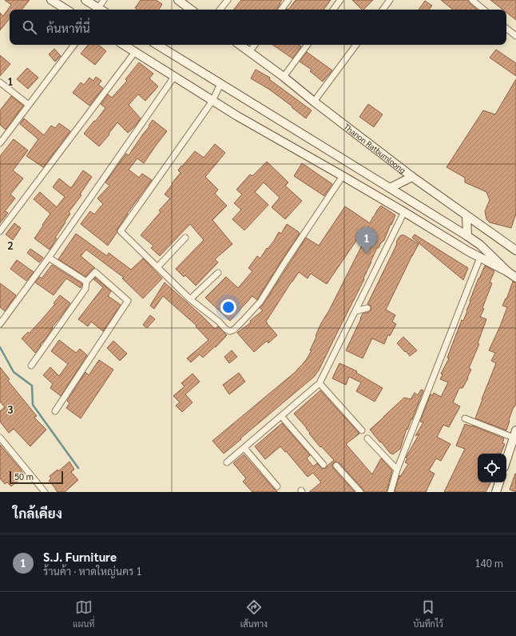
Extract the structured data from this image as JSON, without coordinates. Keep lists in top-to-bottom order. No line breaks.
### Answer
{"streets":{"main road":["Thanon Ratbumloong"]},"scale_bar":"50 m","page":{"search":"ค้นหาที่นี่","pins":"1","scale":"50 m","heading":"ใกล้เคียง","list":[{"mark":"1","name":"S.J. Furniture","note":"ร้านค้า · หาดใหญ่นคร 1","value":"140 m"}],"nav":["แผนที่","เส้นทาง","บันทึกไว้"]},"grid":{"rows":["1","2","3"]}}
